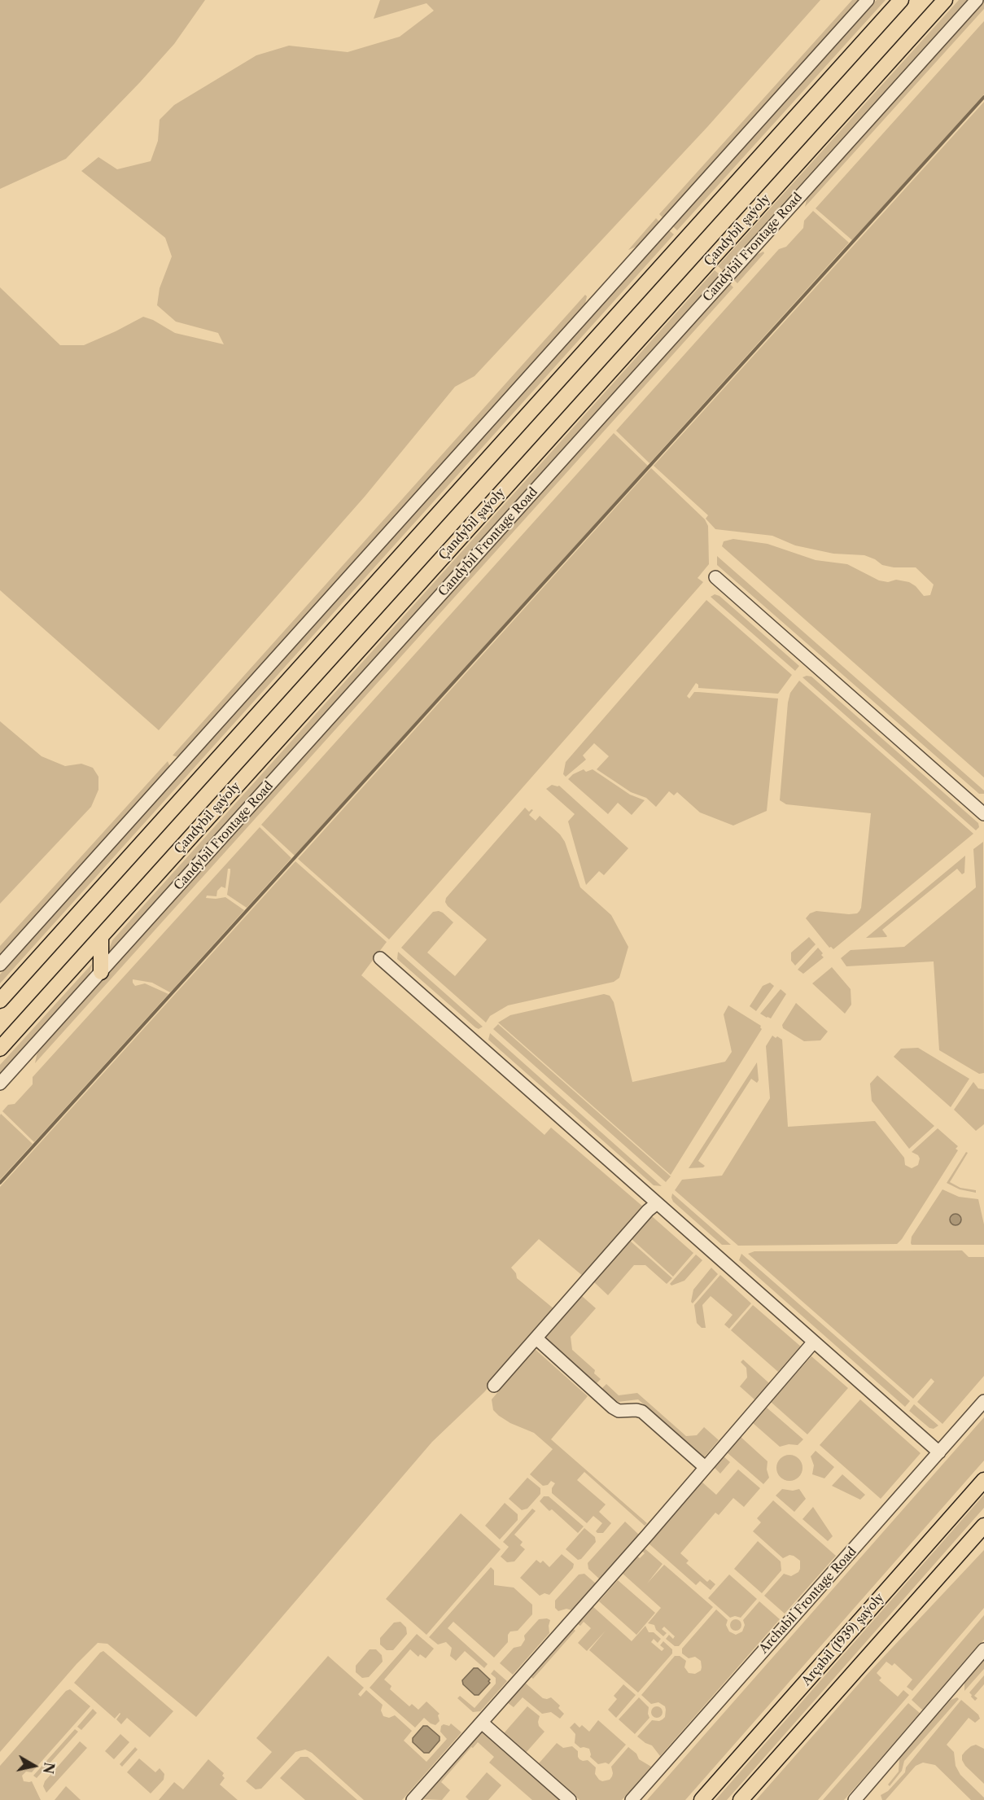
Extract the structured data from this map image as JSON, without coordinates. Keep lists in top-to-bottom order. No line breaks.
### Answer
{"streets":{"main road":["Çandybil şaýoly","Arçabil (1939) şaýoly"],"street":["Candybil Frontage Road","Archabil Frontage Road"]},"north":"right"}
